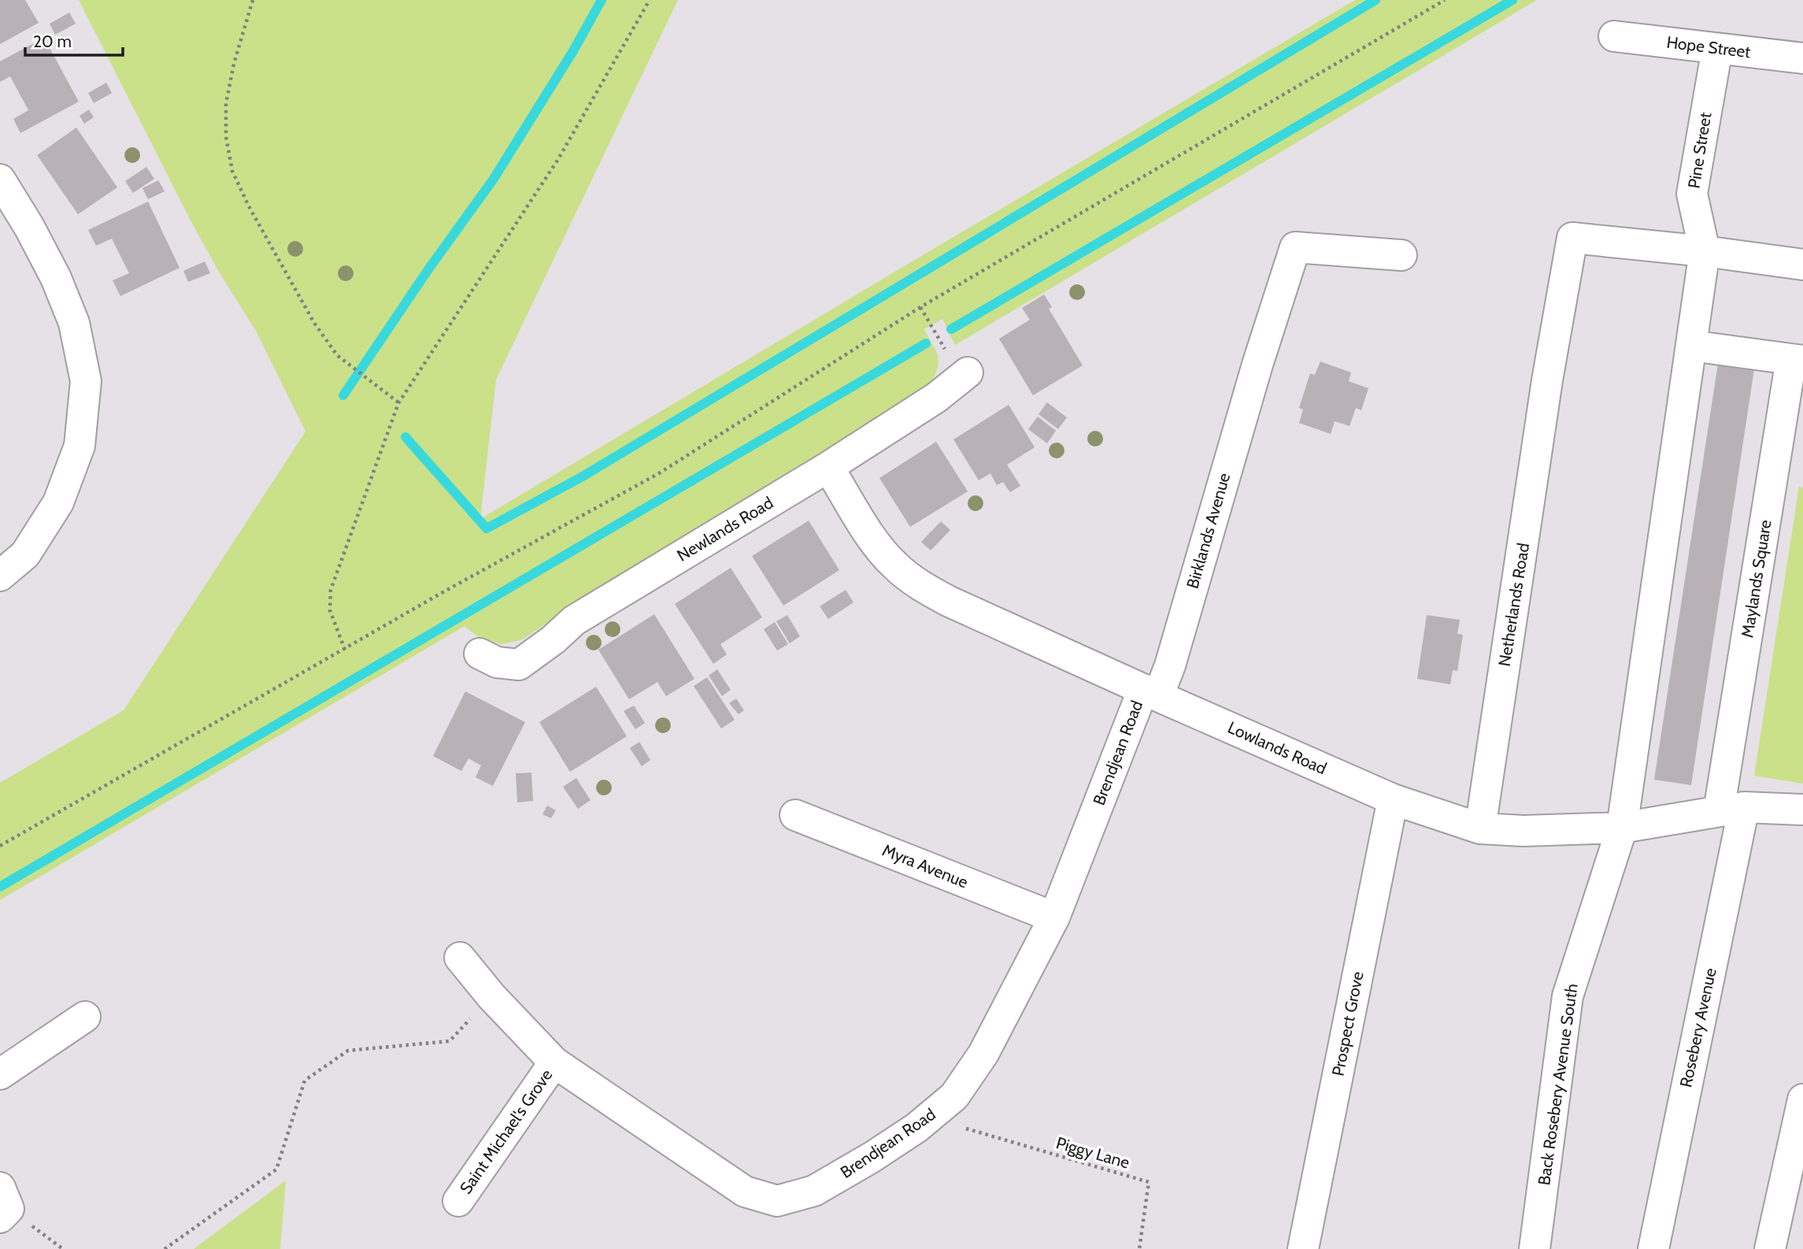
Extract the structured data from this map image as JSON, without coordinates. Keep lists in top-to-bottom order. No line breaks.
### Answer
{"streets":{"street":["Hope Street","Pine Street","Newlands Road","Birklands Avenue","Maylands Square","Netherlands Road","Lowlands Road","Brendjean Road","Myra Avenue","Prospect Grove","Rosebery Avenue","Back Rosebery Avenue South","Saint Michael's Grove"],"path":["Piggy Lane"]},"crossings":[["Hope Street","Pine Street"],["Pine Street","Netherlands Road"],["Pine Street","Back Rosebery Avenue South"],["Newlands Road","Lowlands Road"],["Birklands Avenue","Lowlands Road"],["Birklands Avenue","Brendjean Road"],["Maylands Square","Lowlands Road"],["Maylands Square","Rosebery Avenue"],["Netherlands Road","Lowlands Road"],["Netherlands Road","Back Rosebery Avenue South"],["Lowlands Road","Brendjean Road"],["Lowlands Road","Prospect Grove"],["Lowlands Road","Rosebery Avenue"],["Lowlands Road","Back Rosebery Avenue South"],["Brendjean Road","Myra Avenue"],["Brendjean Road","Saint Michael's Grove"]],"scale_bar":"20 m"}
